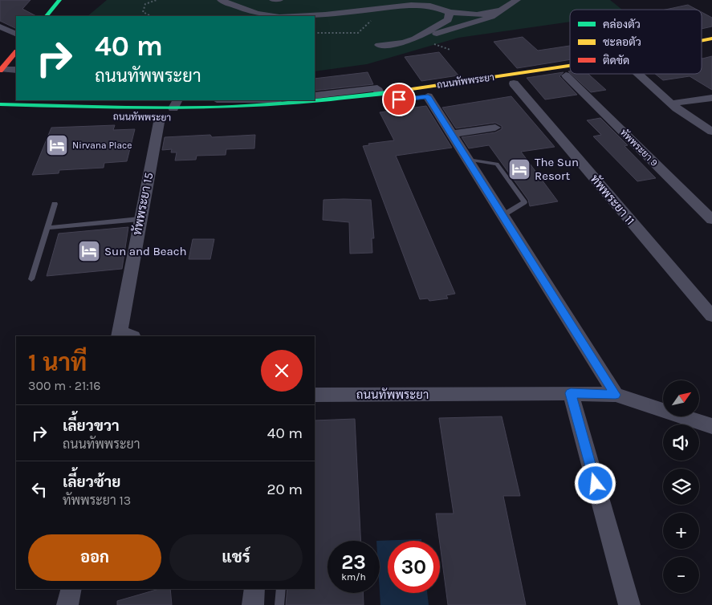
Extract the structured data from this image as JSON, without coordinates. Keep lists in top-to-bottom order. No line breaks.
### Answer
{"streets":{"main road":["ถนนทัพพระยา"],"street":["ทัพพระยา 9","ทัพพระยา 11","ทัพพระยา 15"]},"crossings":[["ถนนทัพพระยา","ทัพพระยา 9"],["ถนนทัพพระยา","ทัพพระยา 11"],["ถนนทัพพระยา","ทัพพระยา 15"]],"places":{"hotel":["Nirvana Place","The Sun Resort","Sun and Beach"]},"legend":["คล่องตัว","ชะลอตัว","ติดขัด"],"north":"top right","page":{"turn":["40 m","ถนนทัพพระยา"],"heading":["1 นาที","300 m · 21:16"],"map_buttons":["+","−"],"list":[{"name":"เลี้ยวขวา","note":"ถนนทัพพระยา","value":"40 m"},{"name":"เลี้ยวซ้าย","note":"ทัพพระยา 13","value":"20 m"}],"buttons":["ออก","แชร์"],"speed":"23 km/h","limit":"30"}}
